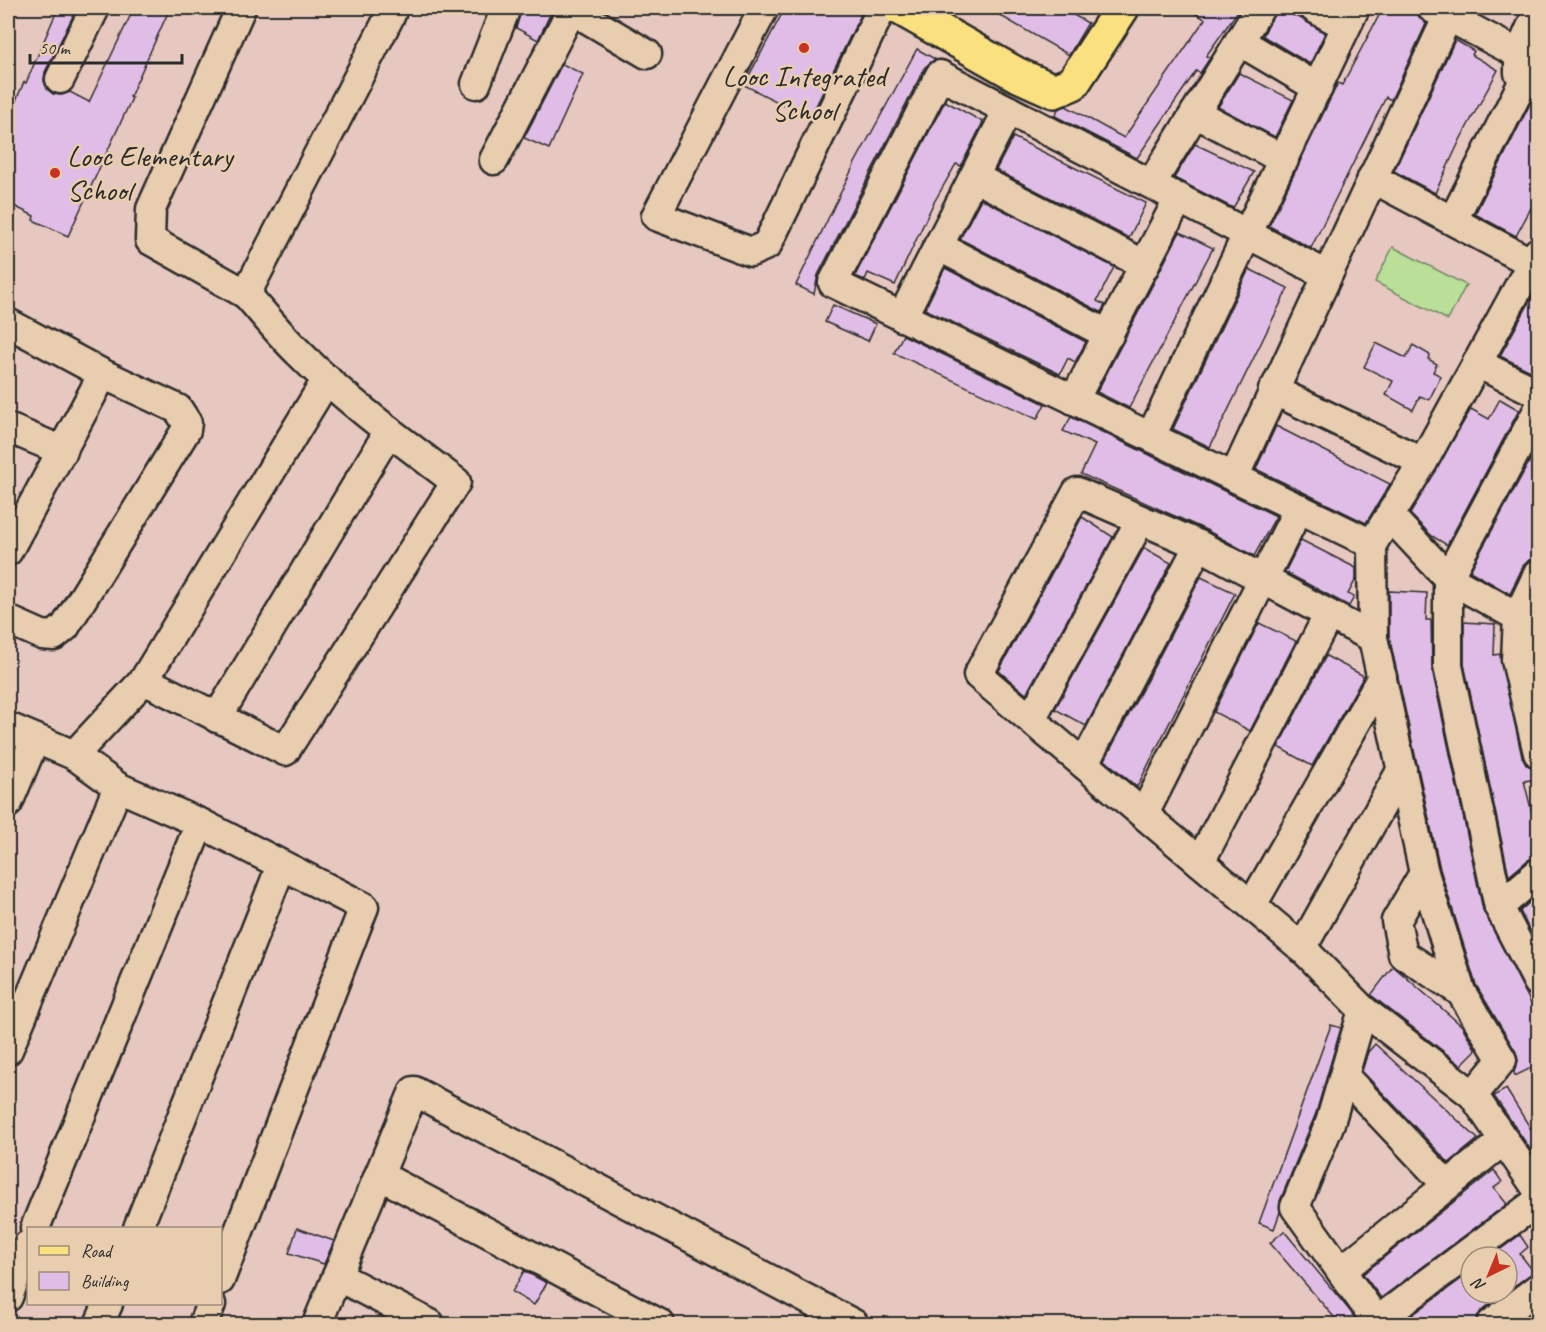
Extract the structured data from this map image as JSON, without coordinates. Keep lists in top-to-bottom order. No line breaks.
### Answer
{"places":["Looc Integrated School","Looc Elementary School"],"legend":["Road","Building"],"scale_bar":"50 m","north":"bottom left"}
